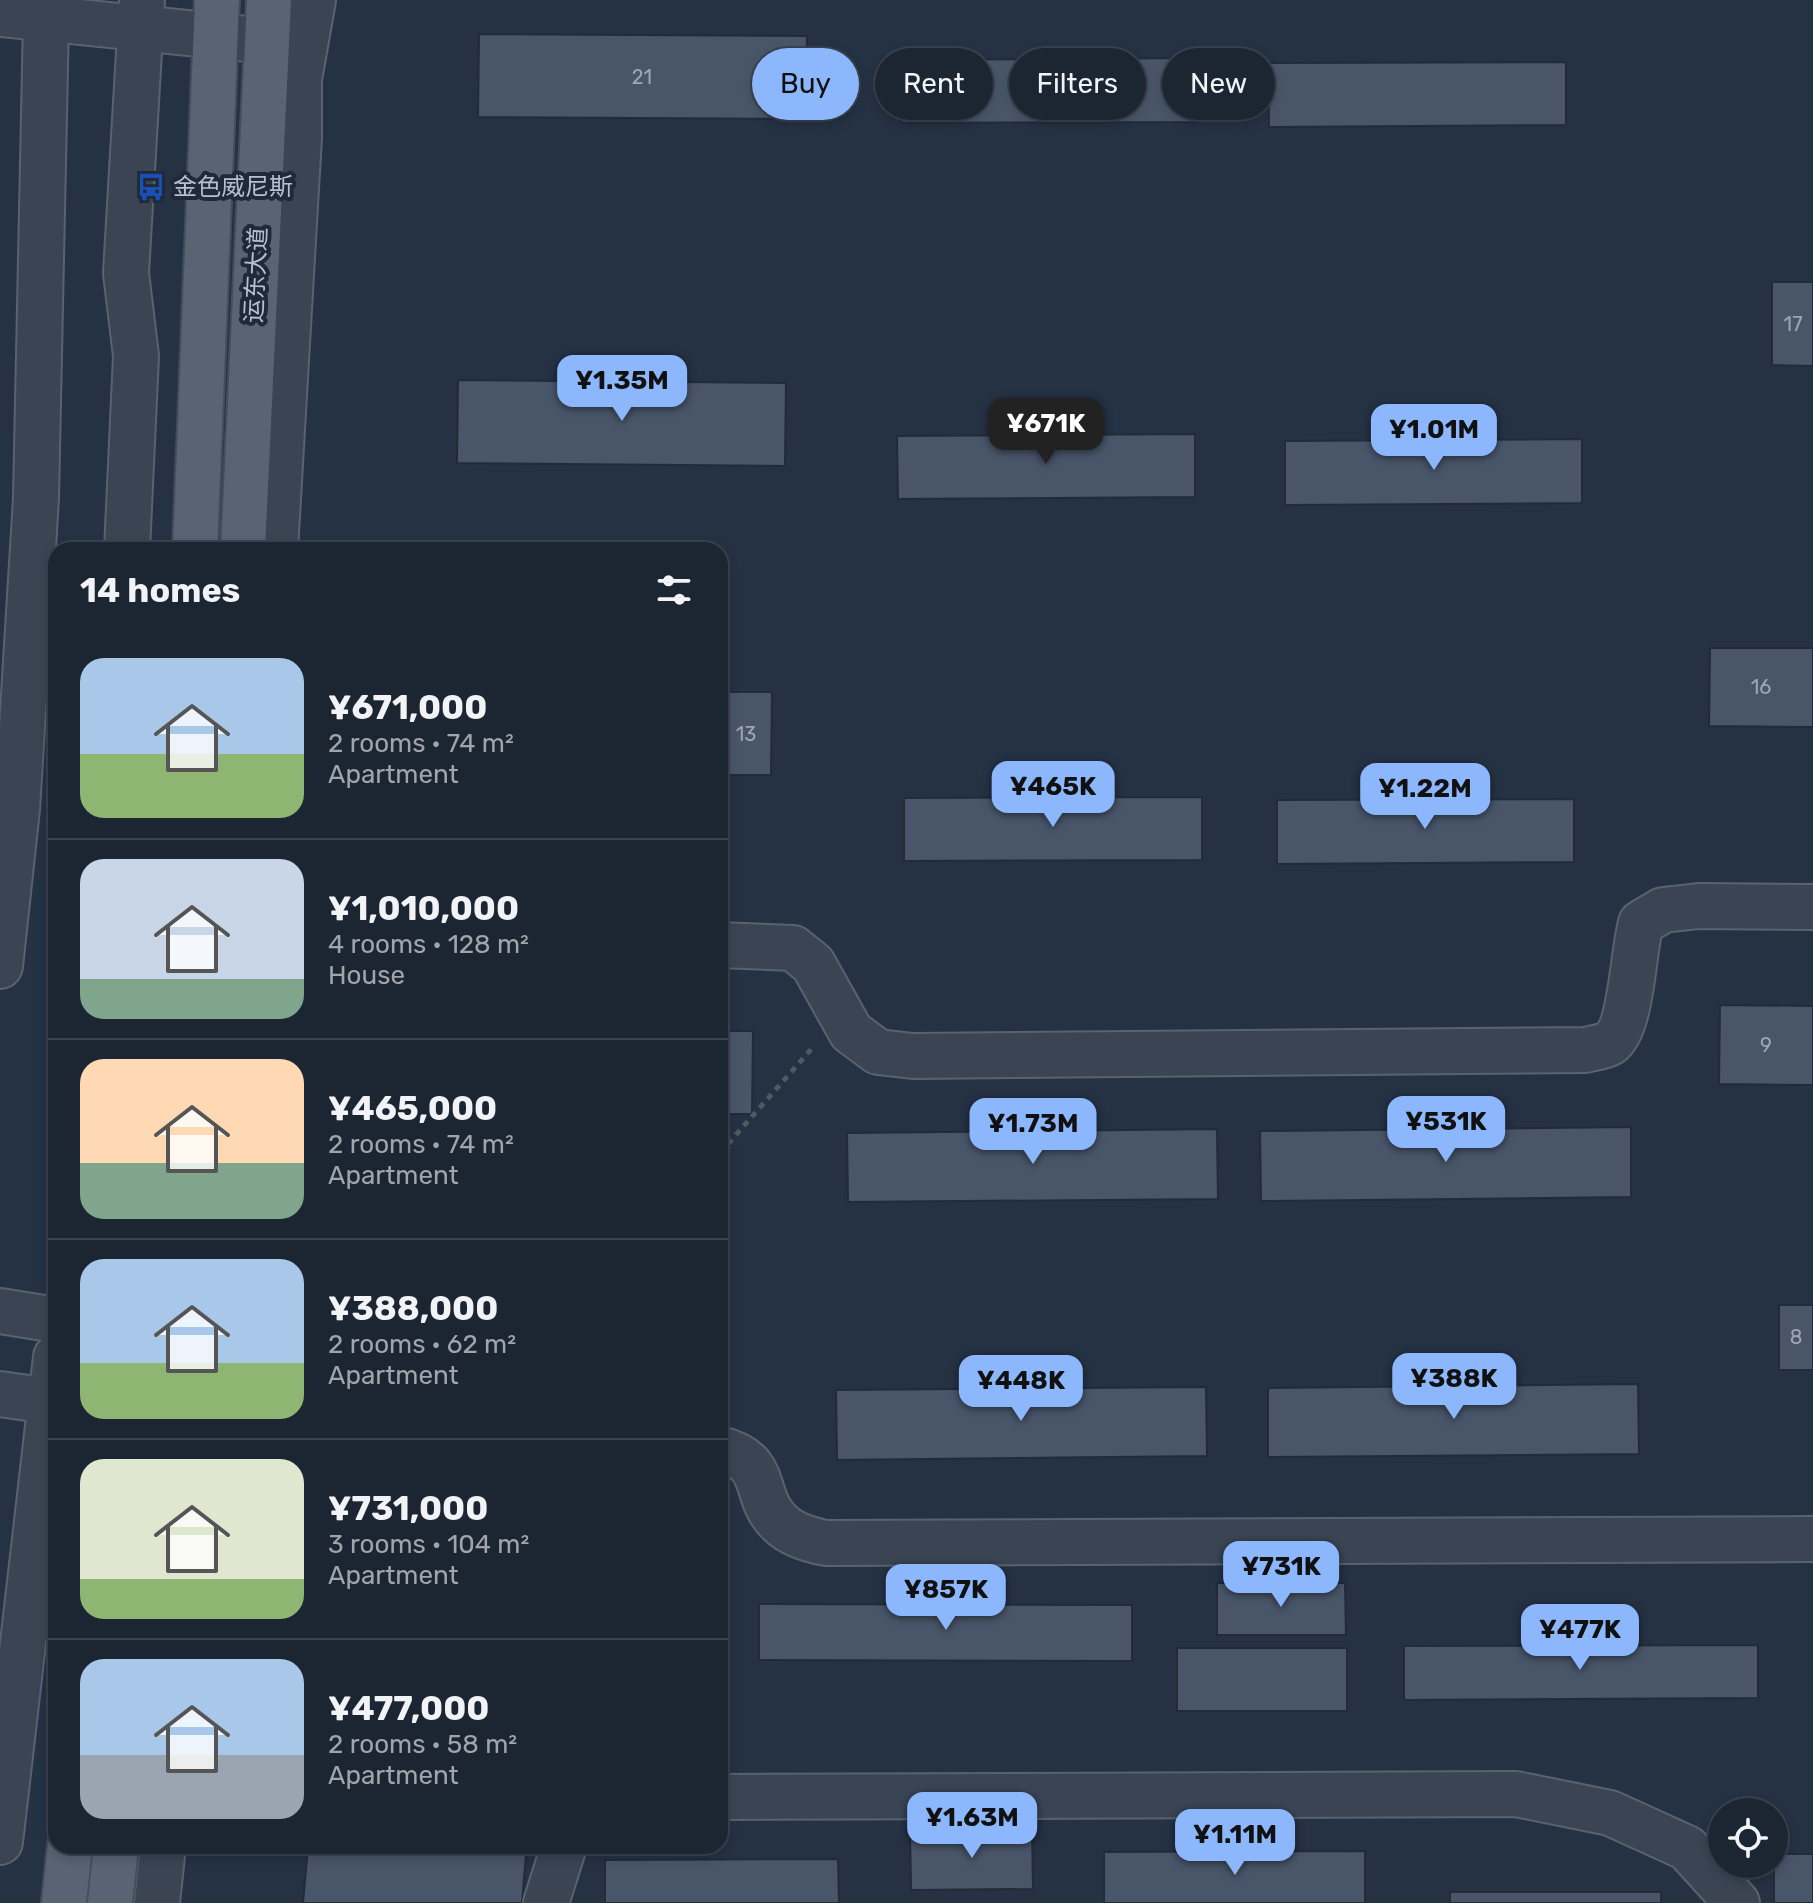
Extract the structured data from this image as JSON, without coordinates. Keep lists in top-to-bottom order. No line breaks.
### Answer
{"streets":{"main road":["运东大道"]},"places":{"bus stop":["金色威尼斯"]},"house_numbers":["21","17","16","13","9","8"],"page":{"chip":["Buy","Rent","Filters","New"],"price":["¥1.35M","¥671K","¥1.01M","¥465K","¥1.22M","¥531K","¥1.73M","¥388K","¥448K","¥731K","¥857K","¥477K","¥1.63M","¥1.11M"],"heading":"14 homes","list":[{"name":"¥671,000","note":"2 rooms · 74 m² · Apartment"},{"name":"¥1,010,000","note":"4 rooms · 128 m² · House"},{"name":"¥465,000","note":"2 rooms · 74 m² · Apartment"},{"name":"¥388,000","note":"2 rooms · 62 m² · Apartment"},{"name":"¥731,000","note":"3 rooms · 104 m² · Apartment"},{"name":"¥477,000","note":"2 rooms · 58 m² · Apartment"}]}}
